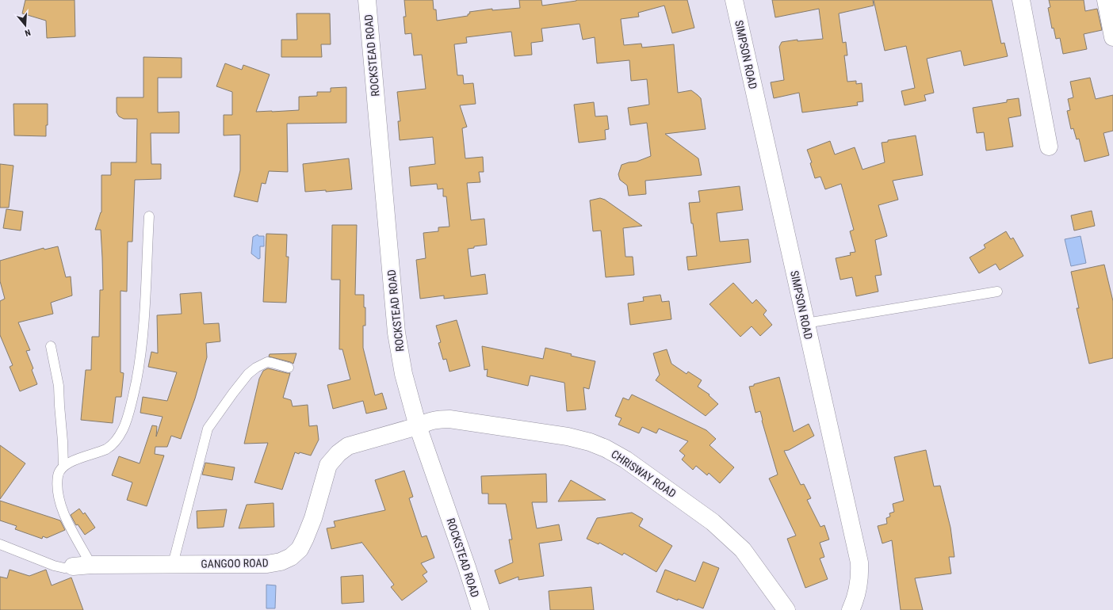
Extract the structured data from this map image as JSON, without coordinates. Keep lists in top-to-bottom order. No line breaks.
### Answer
{"streets":{"street":["SIMPSON ROAD","ROCKSTEAD ROAD","CHRISWAY ROAD","GANGOO ROAD"]},"crossings":[["ROCKSTEAD ROAD","CHRISWAY ROAD"],["ROCKSTEAD ROAD","GANGOO ROAD"],["CHRISWAY ROAD","GANGOO ROAD"]],"north":"bottom"}
